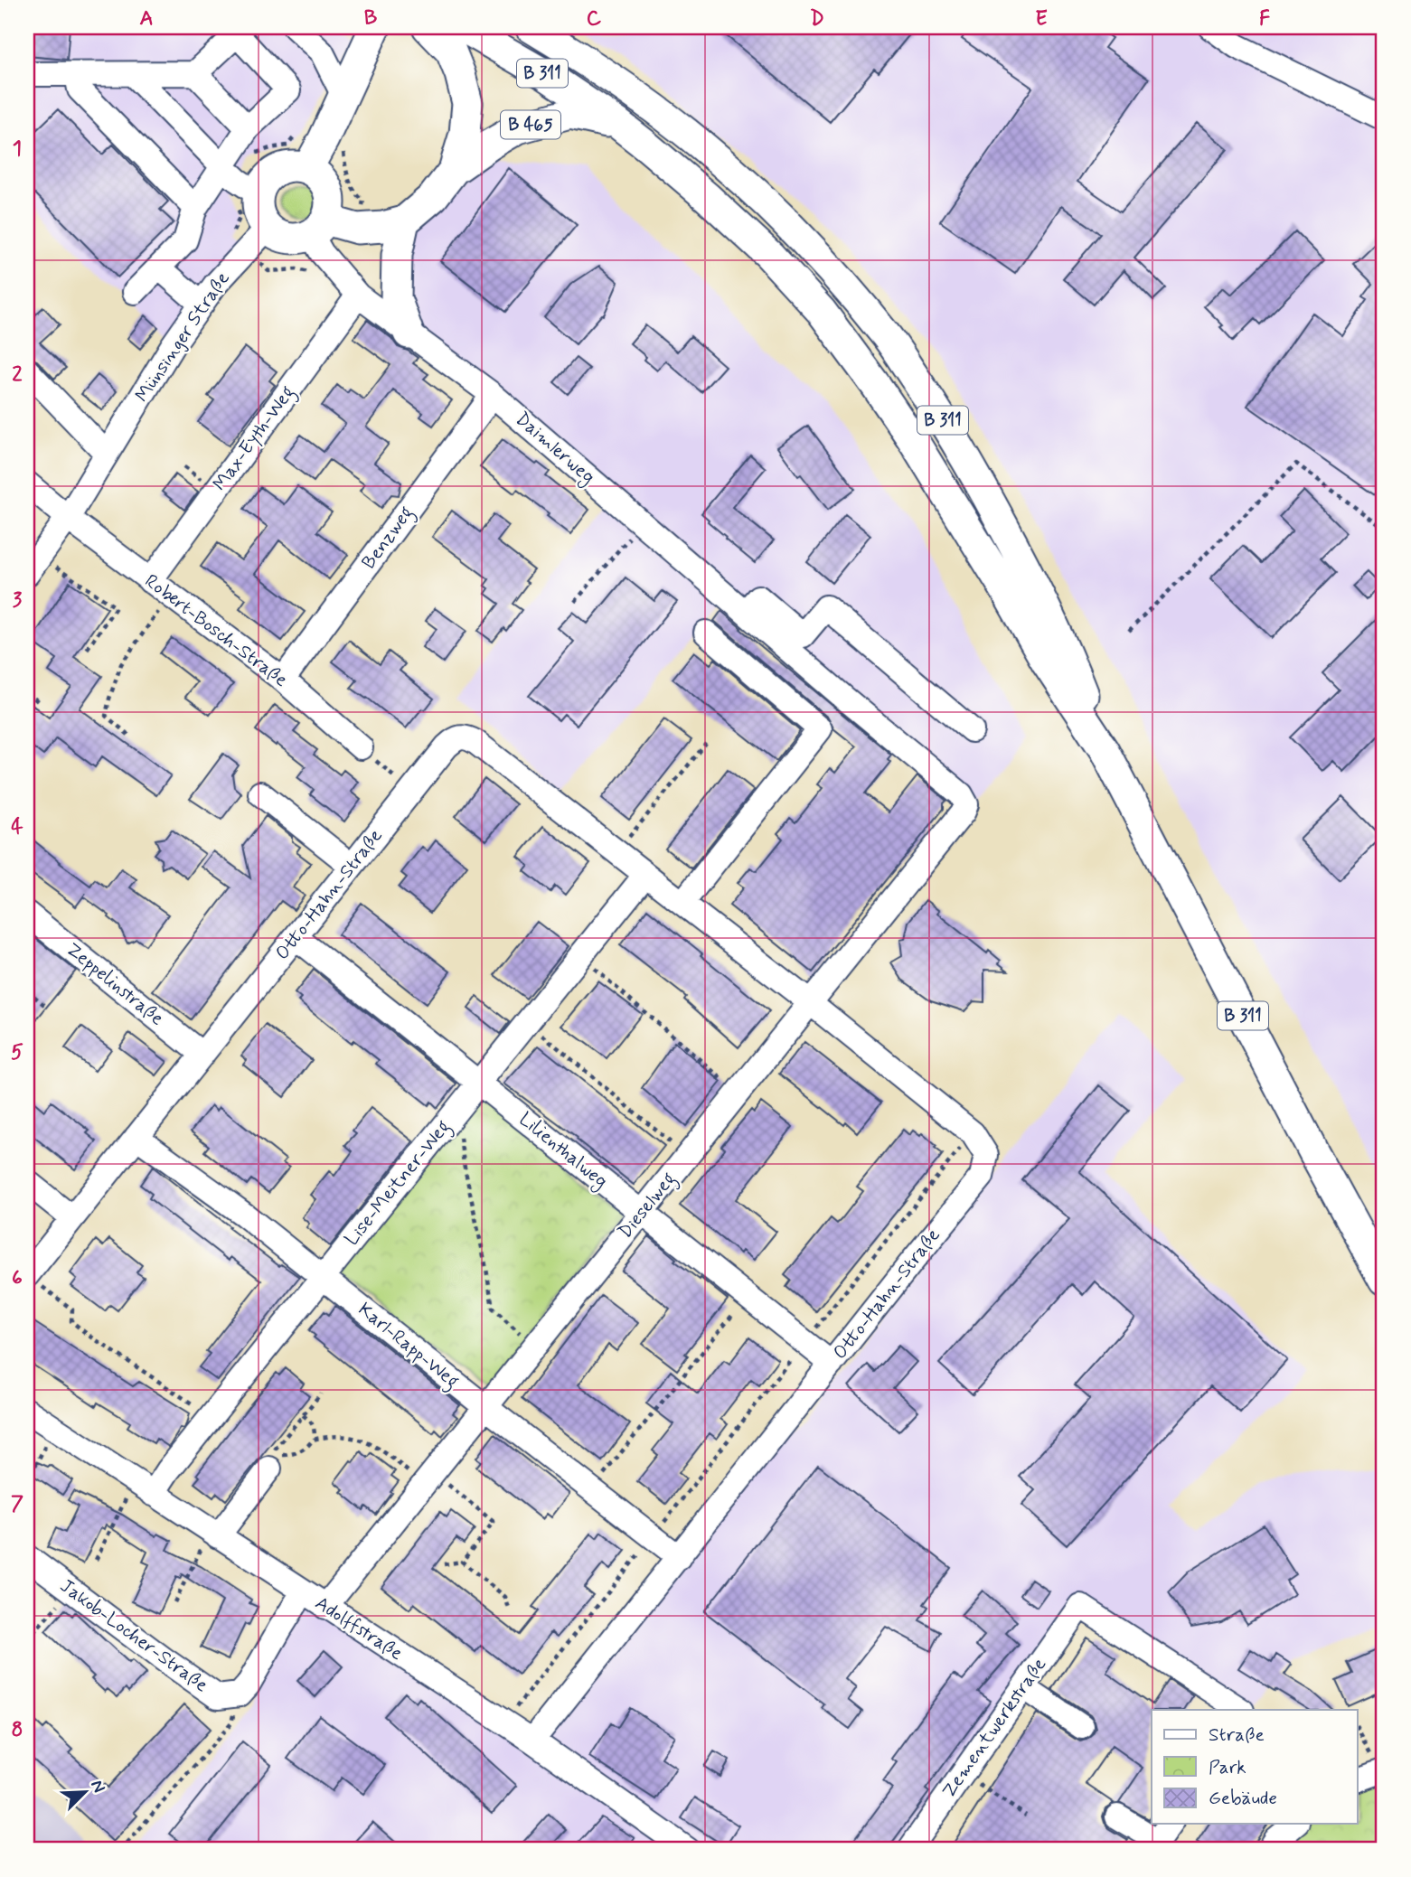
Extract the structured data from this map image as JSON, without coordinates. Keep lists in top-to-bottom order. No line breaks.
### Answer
{"streets":{"main road":["B 311","B 465"],"street":["Münsinger Straße","Max-Eyth-Weg","Daimlerweg","Benzweg","Robert-Bosch-Straße","Otto-Hahn-Straße","Zeppelinstraße","Lilienthalweg","Lise-Meitner-Weg","Dieselweg","Karl-Rapp-Weg","Adolffstraße","Jakob-Locher-Straße","Zementwerkstraße"]},"crossings":[["B 311","B 465"],["B 465","Münsinger Straße"],["B 465","Daimlerweg"],["Münsinger Straße","Robert-Bosch-Straße"],["Max-Eyth-Weg","Daimlerweg"],["Max-Eyth-Weg","Robert-Bosch-Straße"],["Daimlerweg","Benzweg"],["Daimlerweg","Dieselweg"],["Benzweg","Robert-Bosch-Straße"],["Otto-Hahn-Straße","Zeppelinstraße"],["Otto-Hahn-Straße","Lilienthalweg"],["Otto-Hahn-Straße","Lise-Meitner-Weg"],["Otto-Hahn-Straße","Dieselweg"],["Otto-Hahn-Straße","Karl-Rapp-Weg"],["Otto-Hahn-Straße","Adolffstraße"],["Lilienthalweg","Lise-Meitner-Weg"],["Lilienthalweg","Dieselweg"],["Lise-Meitner-Weg","Karl-Rapp-Weg"],["Lise-Meitner-Weg","Adolffstraße"],["Dieselweg","Karl-Rapp-Weg"],["Dieselweg","Adolffstraße"]],"legend":["Straße","Park","Gebäude"],"north":"top right","grid":{"columns":["A","B","C","D","E","F"],"rows":["1","2","3","4","5","6","7","8"]}}
